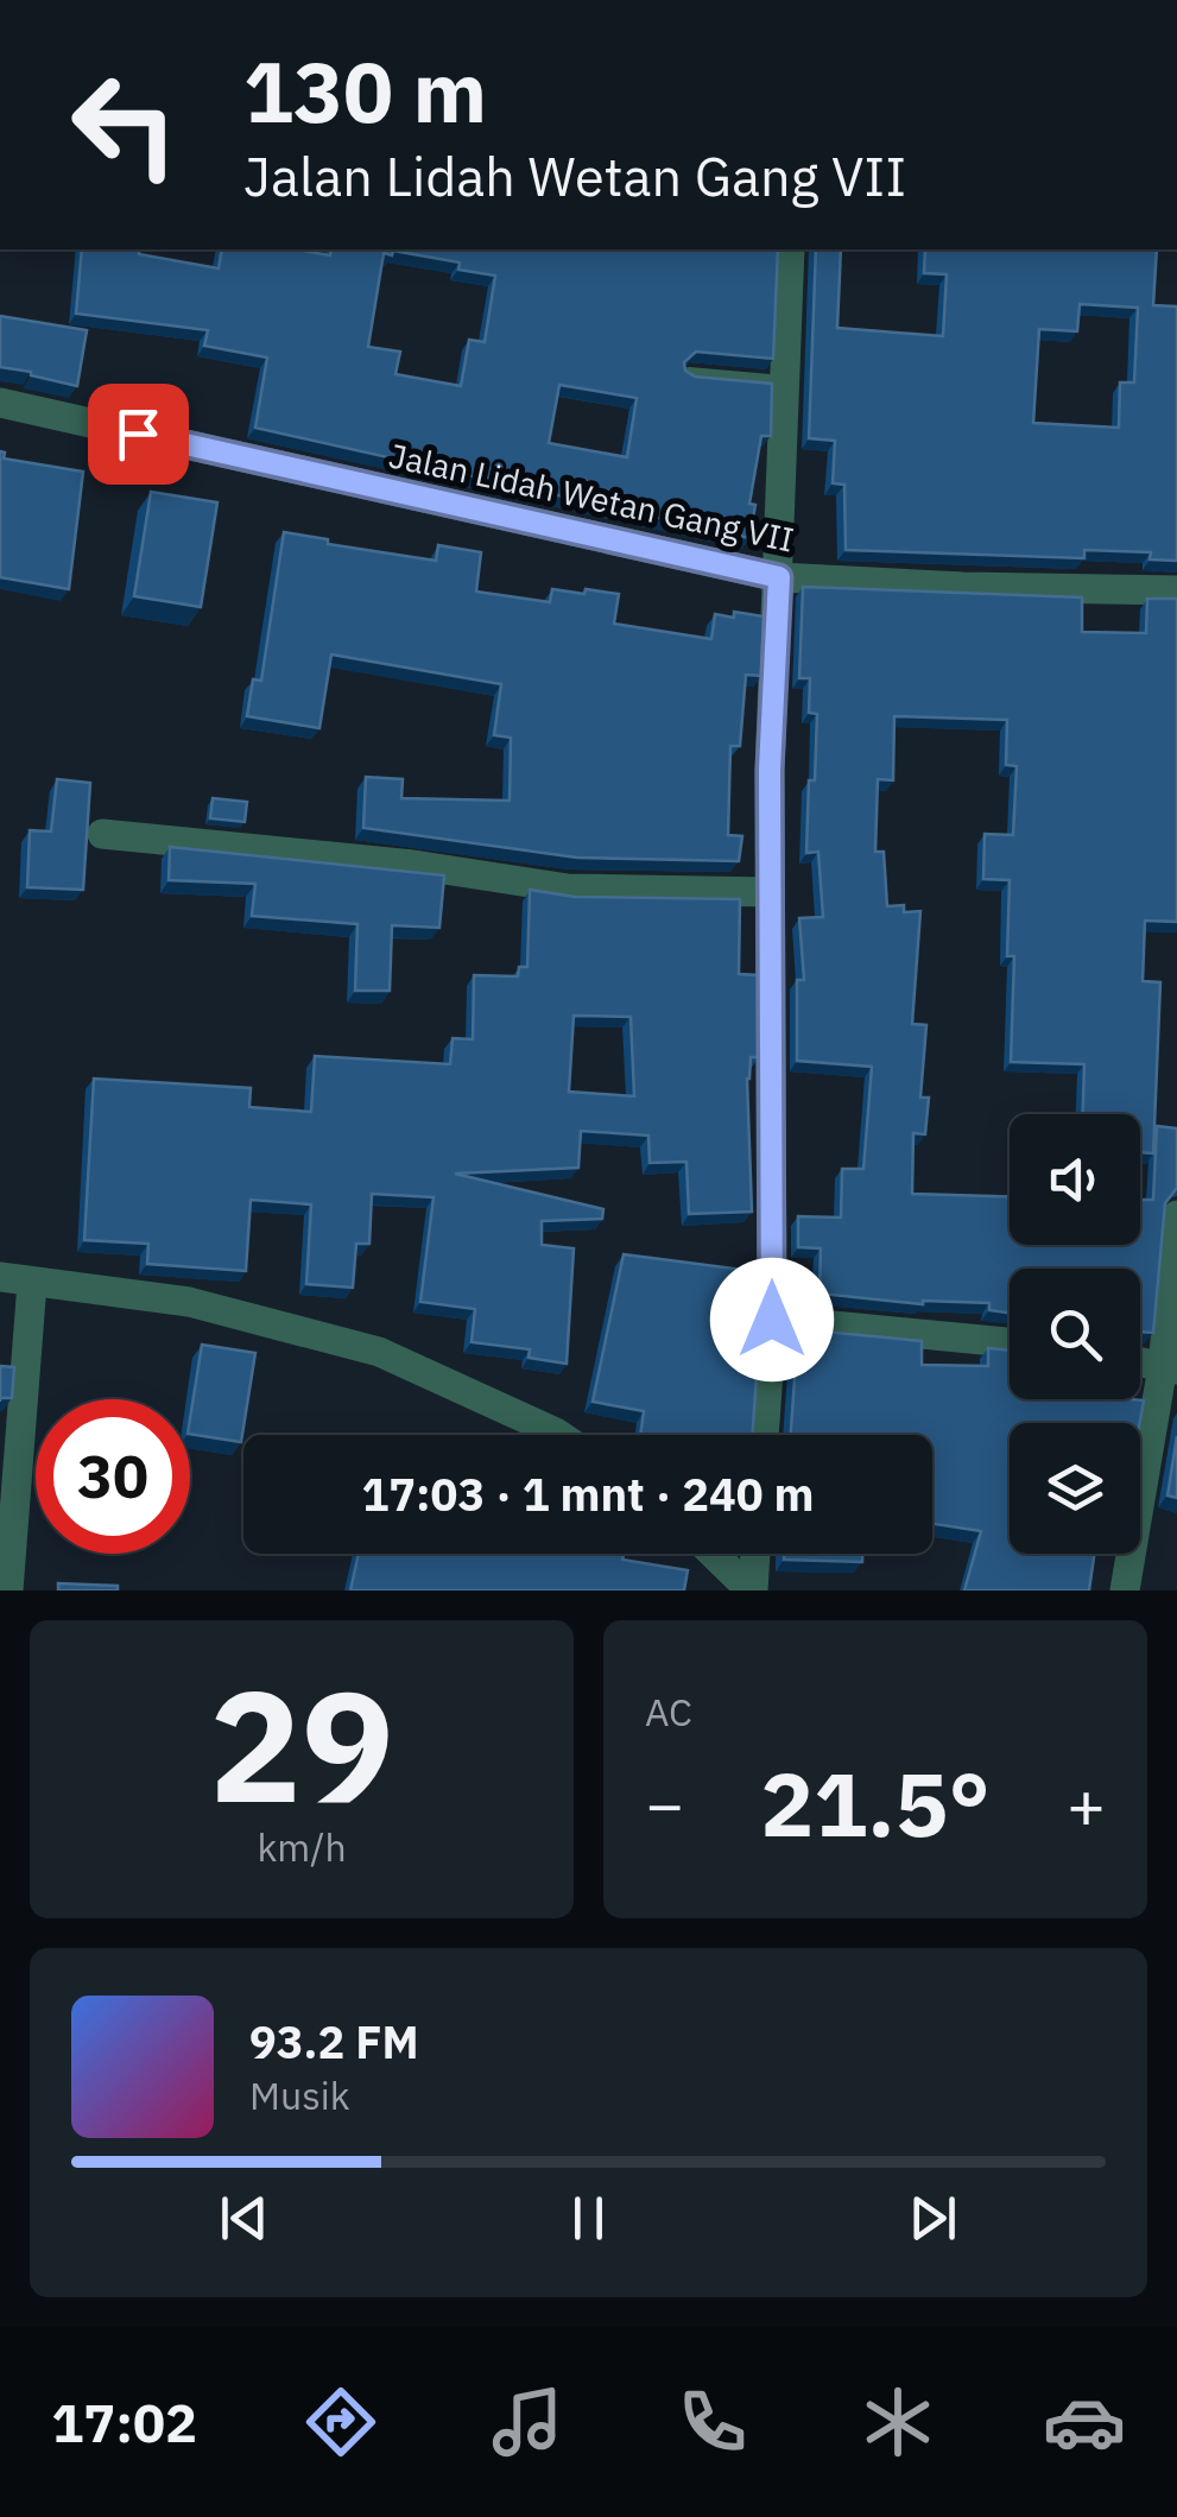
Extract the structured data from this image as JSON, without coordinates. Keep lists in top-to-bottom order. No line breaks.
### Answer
{"streets":{"street":["Jalan Lidah Wetan Gang VII"]},"page":{"turn":["130 m","Jalan Lidah Wetan Gang VII"],"limit":"30","trip":"17:03 · 1 mnt · 240 m","tile":[["29","km/h"],"AC"],"heat":["−","21.5°","+"],"song":["93.2 FM","Musik"],"tabs":"17:02"}}
